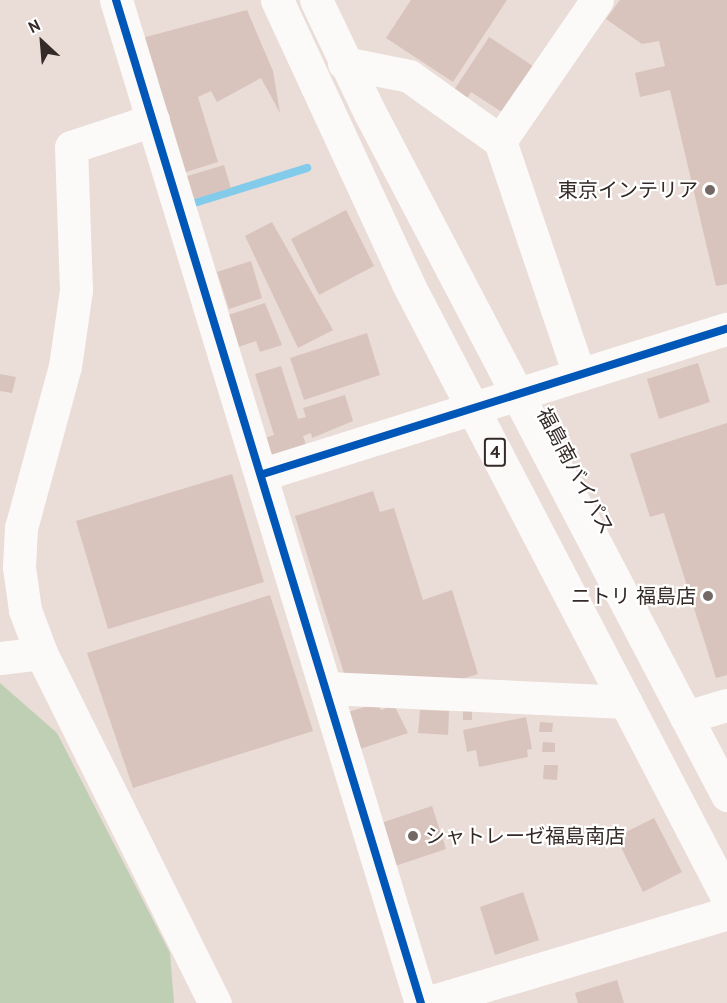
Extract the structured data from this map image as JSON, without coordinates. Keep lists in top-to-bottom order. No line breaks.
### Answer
{"streets":{"main road":["4","福島南バイパス"]},"places":["東京インテリア","ニトリ 福島店","シャトレーゼ福島南店"],"north":"top left"}
